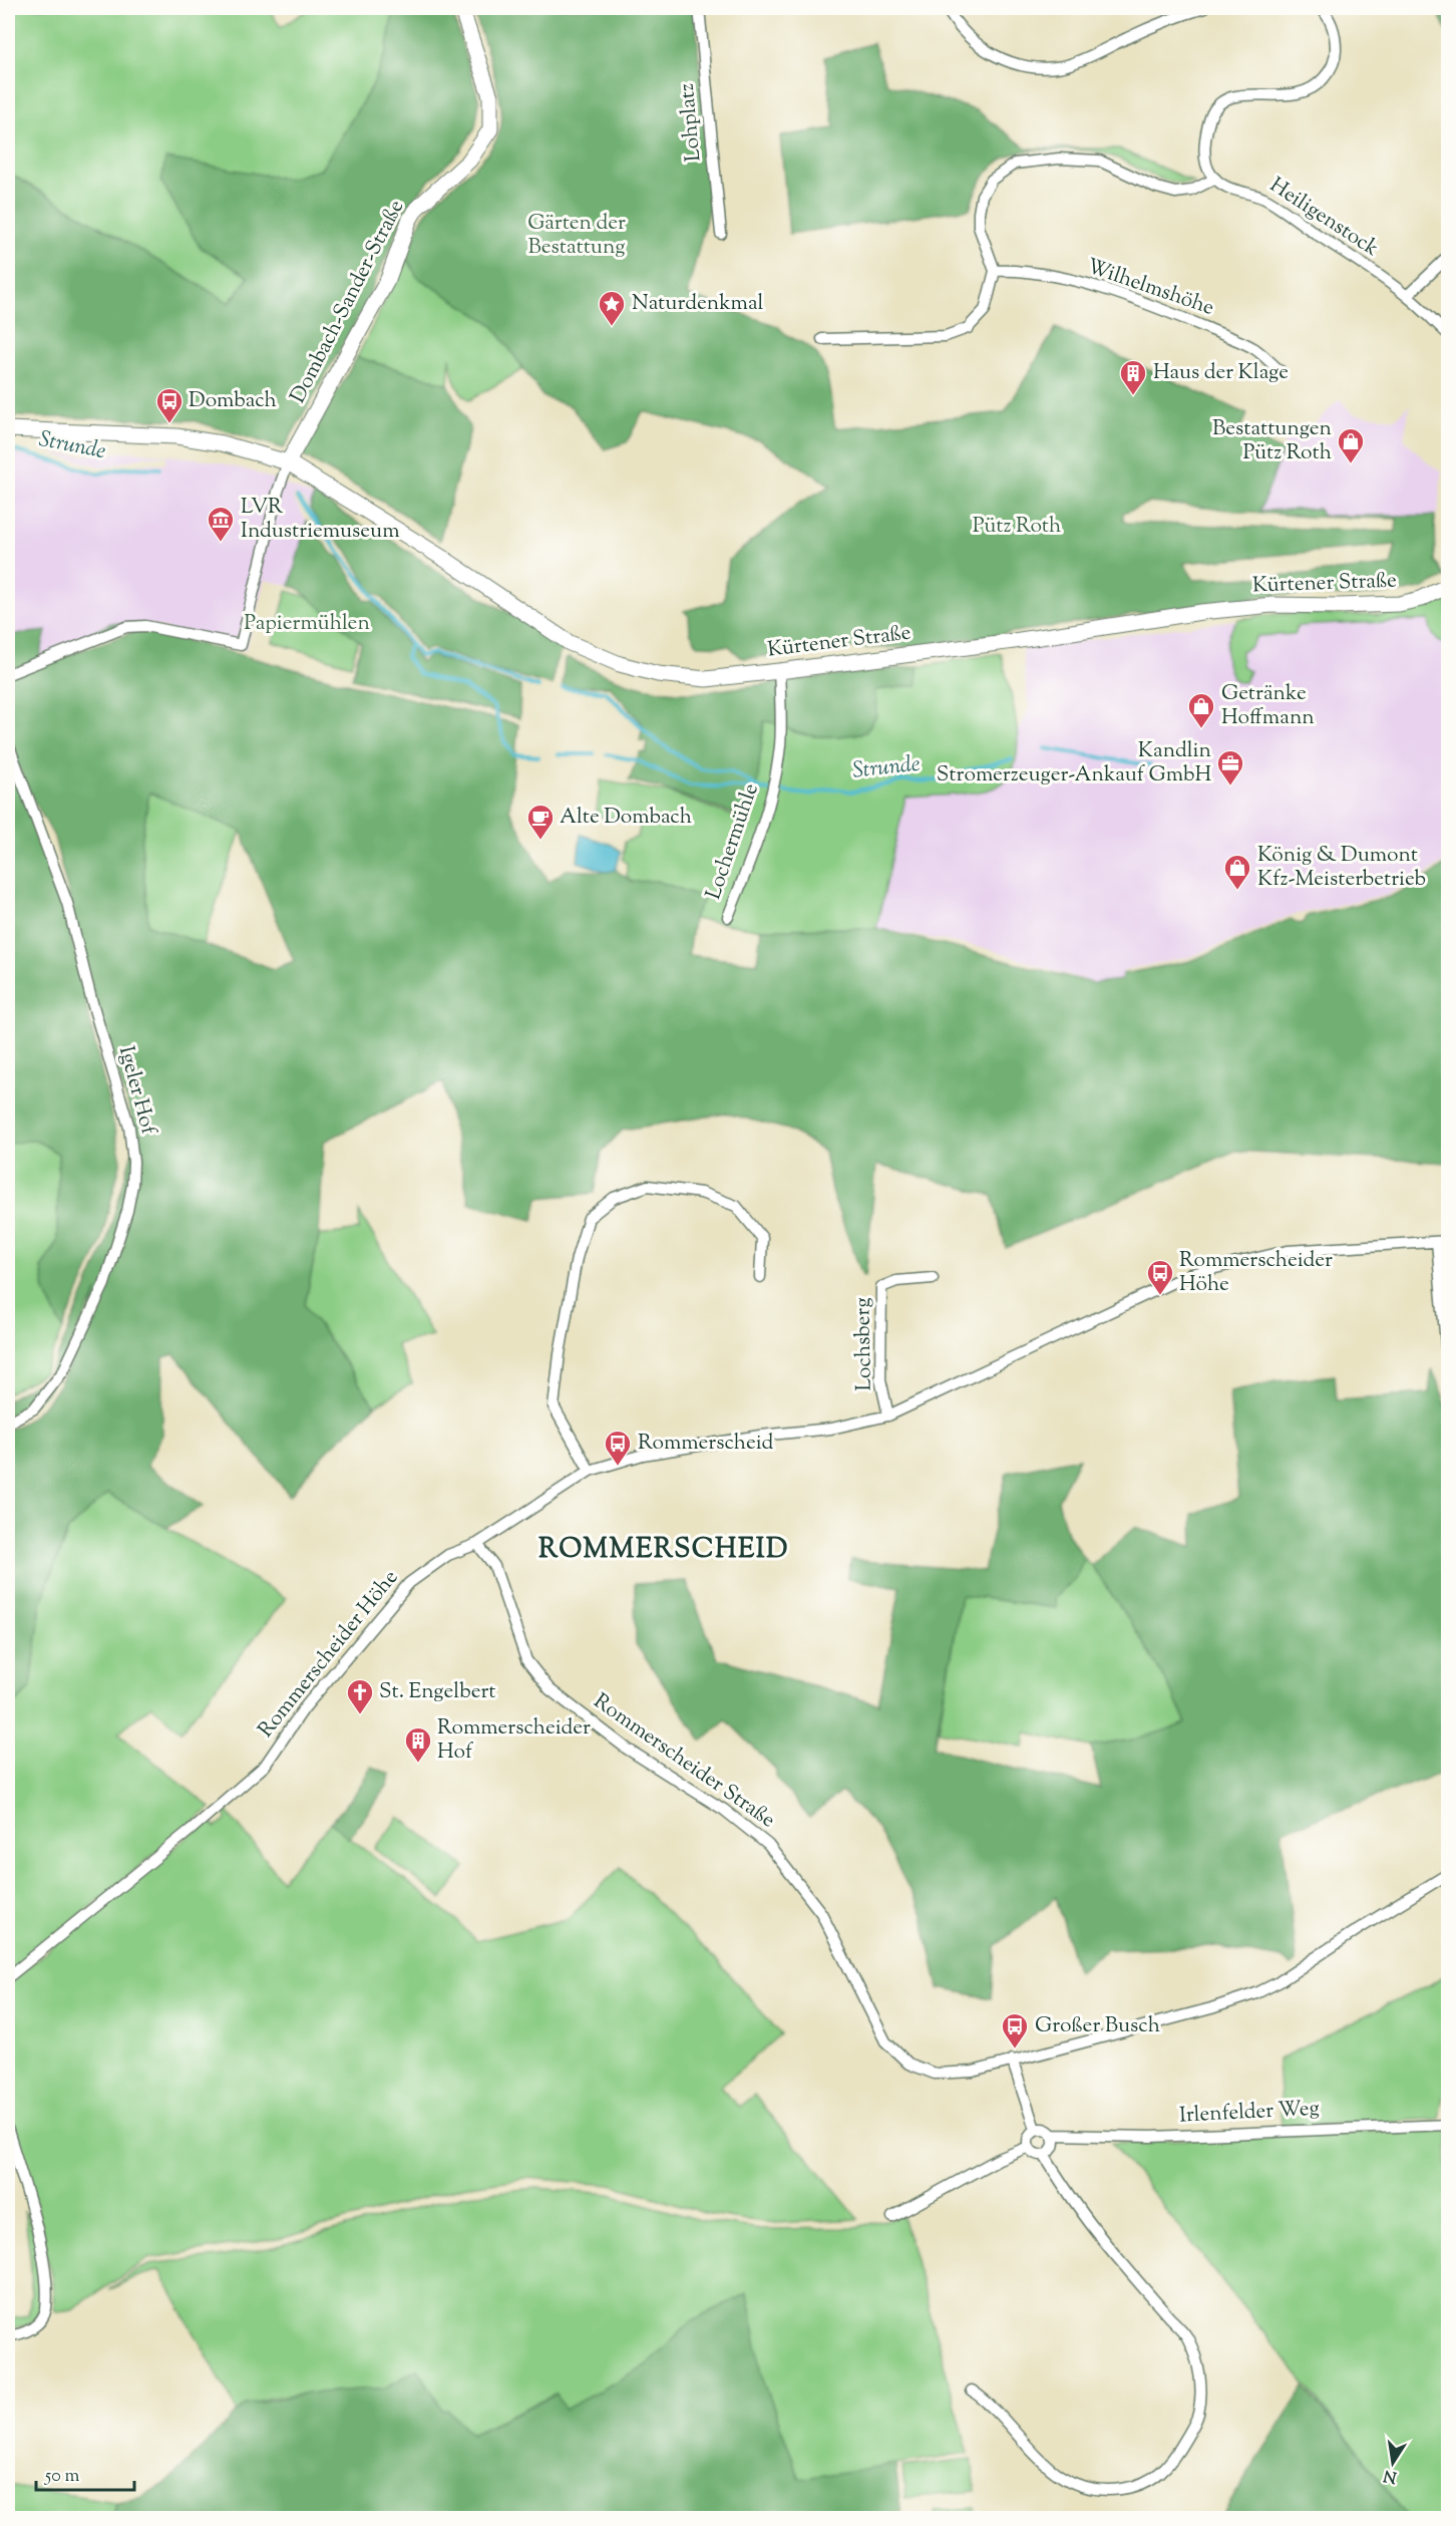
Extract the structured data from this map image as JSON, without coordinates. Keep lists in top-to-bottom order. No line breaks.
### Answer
{"streets":{"main road":["Dombach-Sander-Straße","Kürtener Straße"],"street":["Lohplatz","Heiligenstock","Wilhelmshöhe","Lochermühle","Igeler Hof","Lochsberg","Rommerscheider Höhe","Rommerscheider Straße","Irlenfelder Weg"]},"crossings":[["Dombach-Sander-Straße","Kürtener Straße"],["Kürtener Straße","Lochermühle"],["Lochsberg","Rommerscheider Höhe"],["Rommerscheider Höhe","Rommerscheider Straße"]],"districts":["ROMMERSCHEID"],"water":["Strunde"],"parks":["Gärten der Bestattung","Pütz Roth","Papiermühlen"],"places":{"place":["Naturdenkmal"],"building":["Haus der Klage","Rommerscheider Hof"],"bus stop":["Dombach","Rommerscheider Höhe","Rommerscheid","Großer Busch"],"shop":["Bestattungen Pütz Roth","Getränke Hoffmann","König & Dumont Kfz-Meisterbetrieb"],"museum":["LVR Industriemuseum"],"office":["Kandlin Stromerzeuger-Ankauf GmbH"],"cafe":["Alte Dombach"],"church":["St. Engelbert"]},"scale_bar":"50 m","north":"bottom"}
